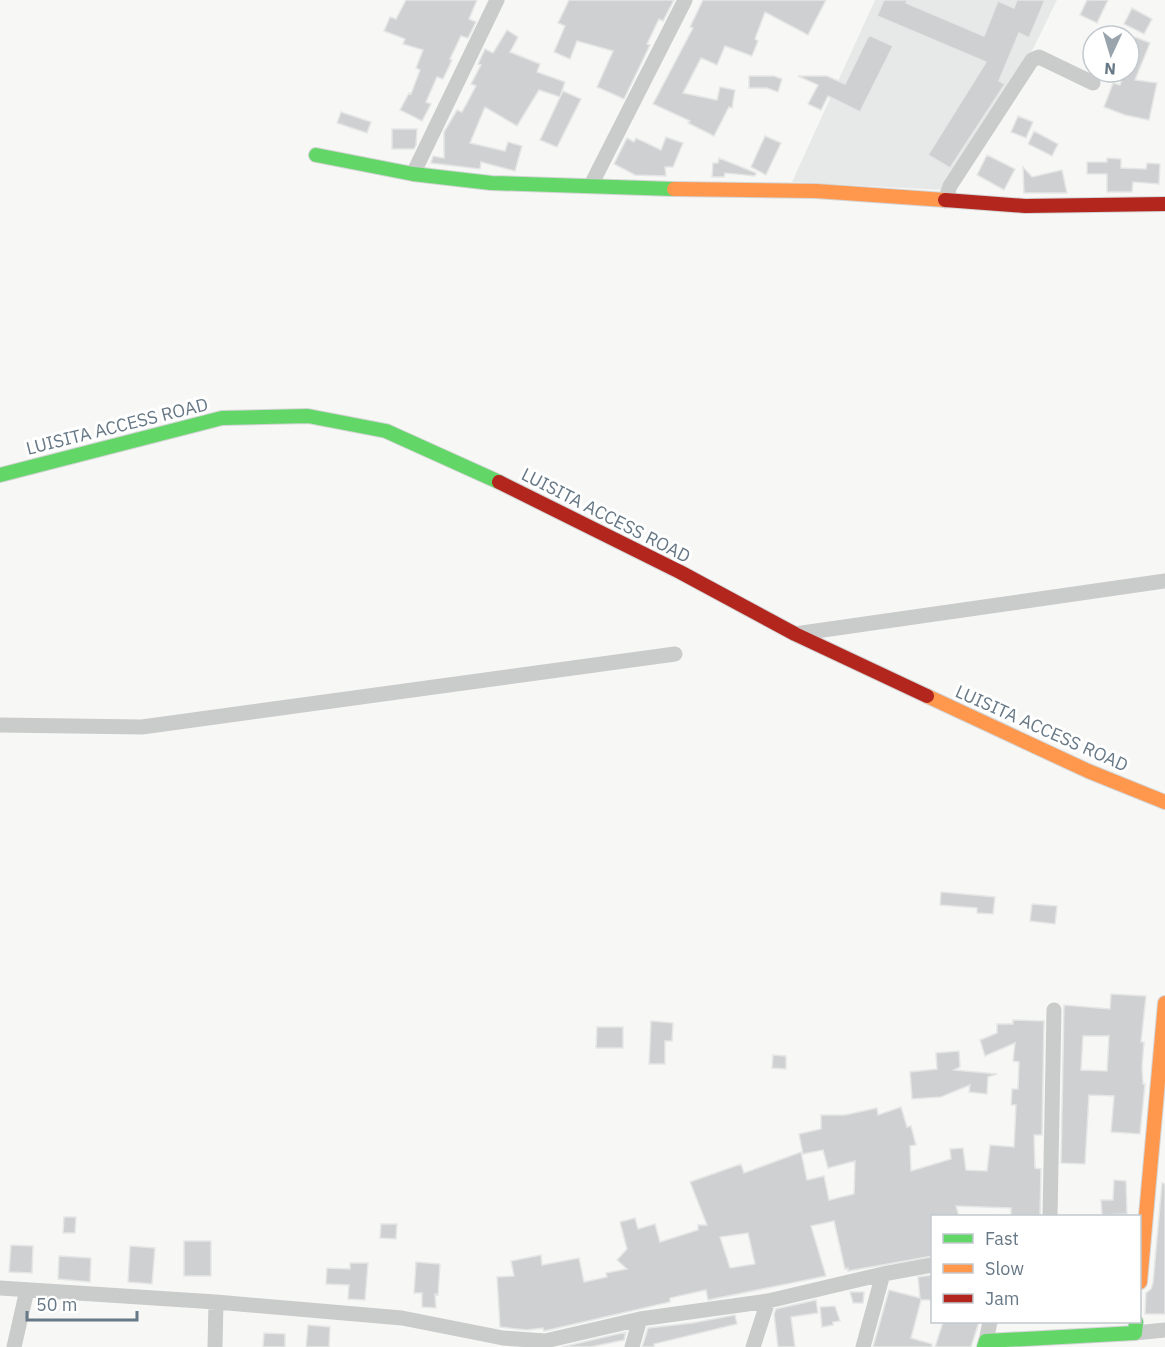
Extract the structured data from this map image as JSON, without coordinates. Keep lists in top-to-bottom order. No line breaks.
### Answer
{"streets":{"street":["LUISITA ACCESS ROAD"]},"legend":["Fast","Slow","Jam"],"scale_bar":"50 m","north":"bottom"}
